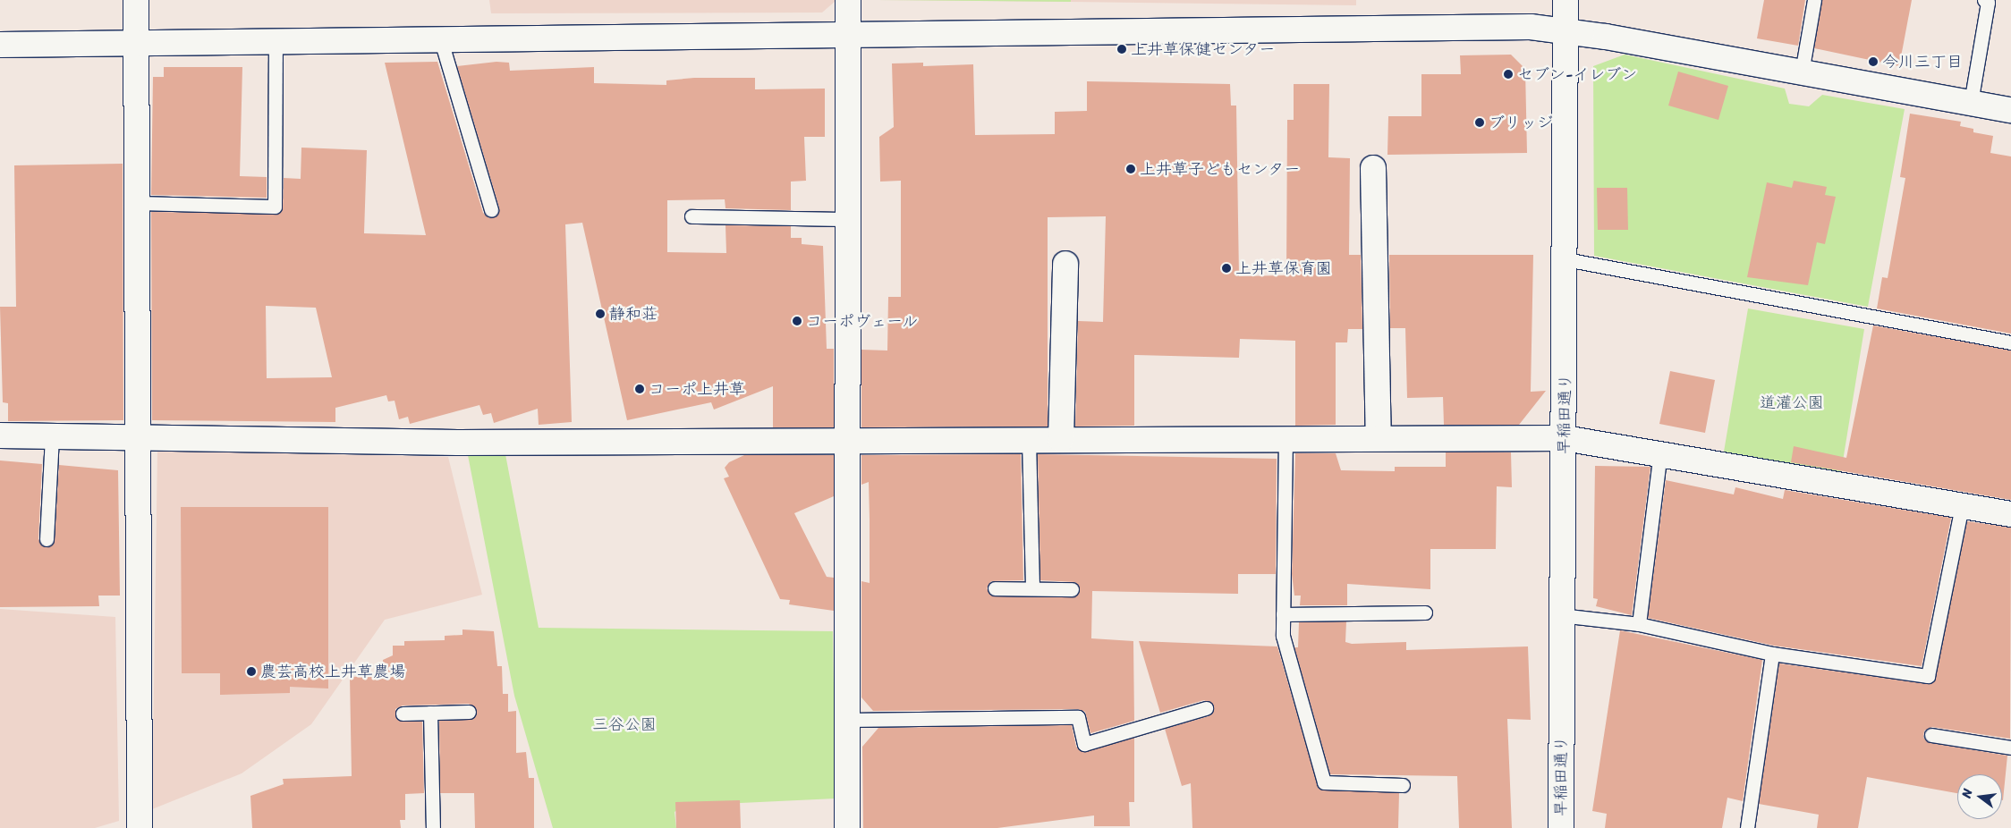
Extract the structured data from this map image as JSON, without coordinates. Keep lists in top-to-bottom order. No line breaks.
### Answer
{"streets":{"street":["早稲田通り"]},"parks":["道灌公園","三谷公園"],"places":["上井草保健センター","今川三丁目","セブン-イレブン","ブリッジ","上井草子どもセンター","上井草保育園","静和荘","コーポヴェール","コーポ上井草","農芸高校上井草農場"],"north":"left"}
